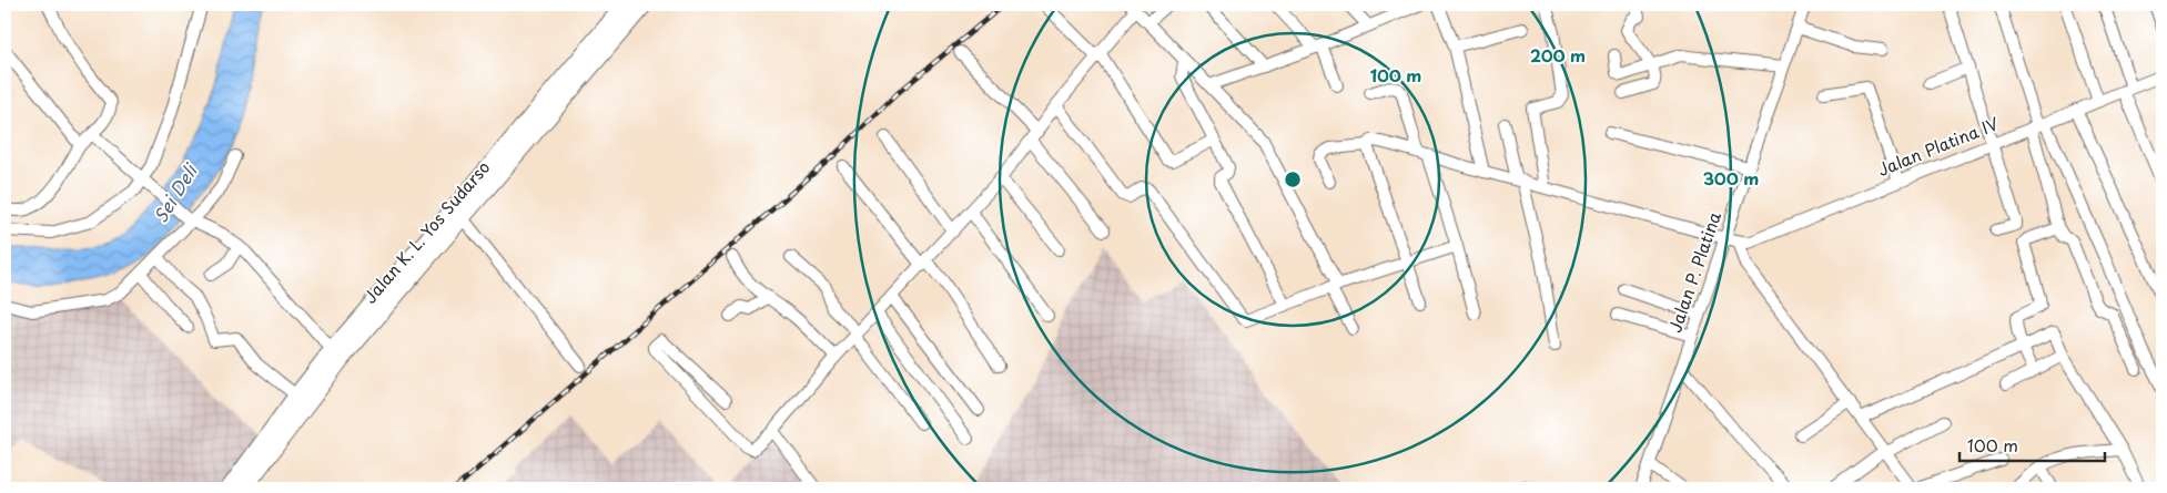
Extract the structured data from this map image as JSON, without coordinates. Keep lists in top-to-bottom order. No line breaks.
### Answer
{"streets":{"highway":["Jalan K. L. Yos Sudarso"],"street":["Jalan Platina IV","Jalan P. Platina"]},"crossings":[["Jalan Platina IV","Jalan P. Platina"]],"water":["Sei Deli"],"scale_bar":"100 m","rings":["200 m","100 m","300 m"]}
